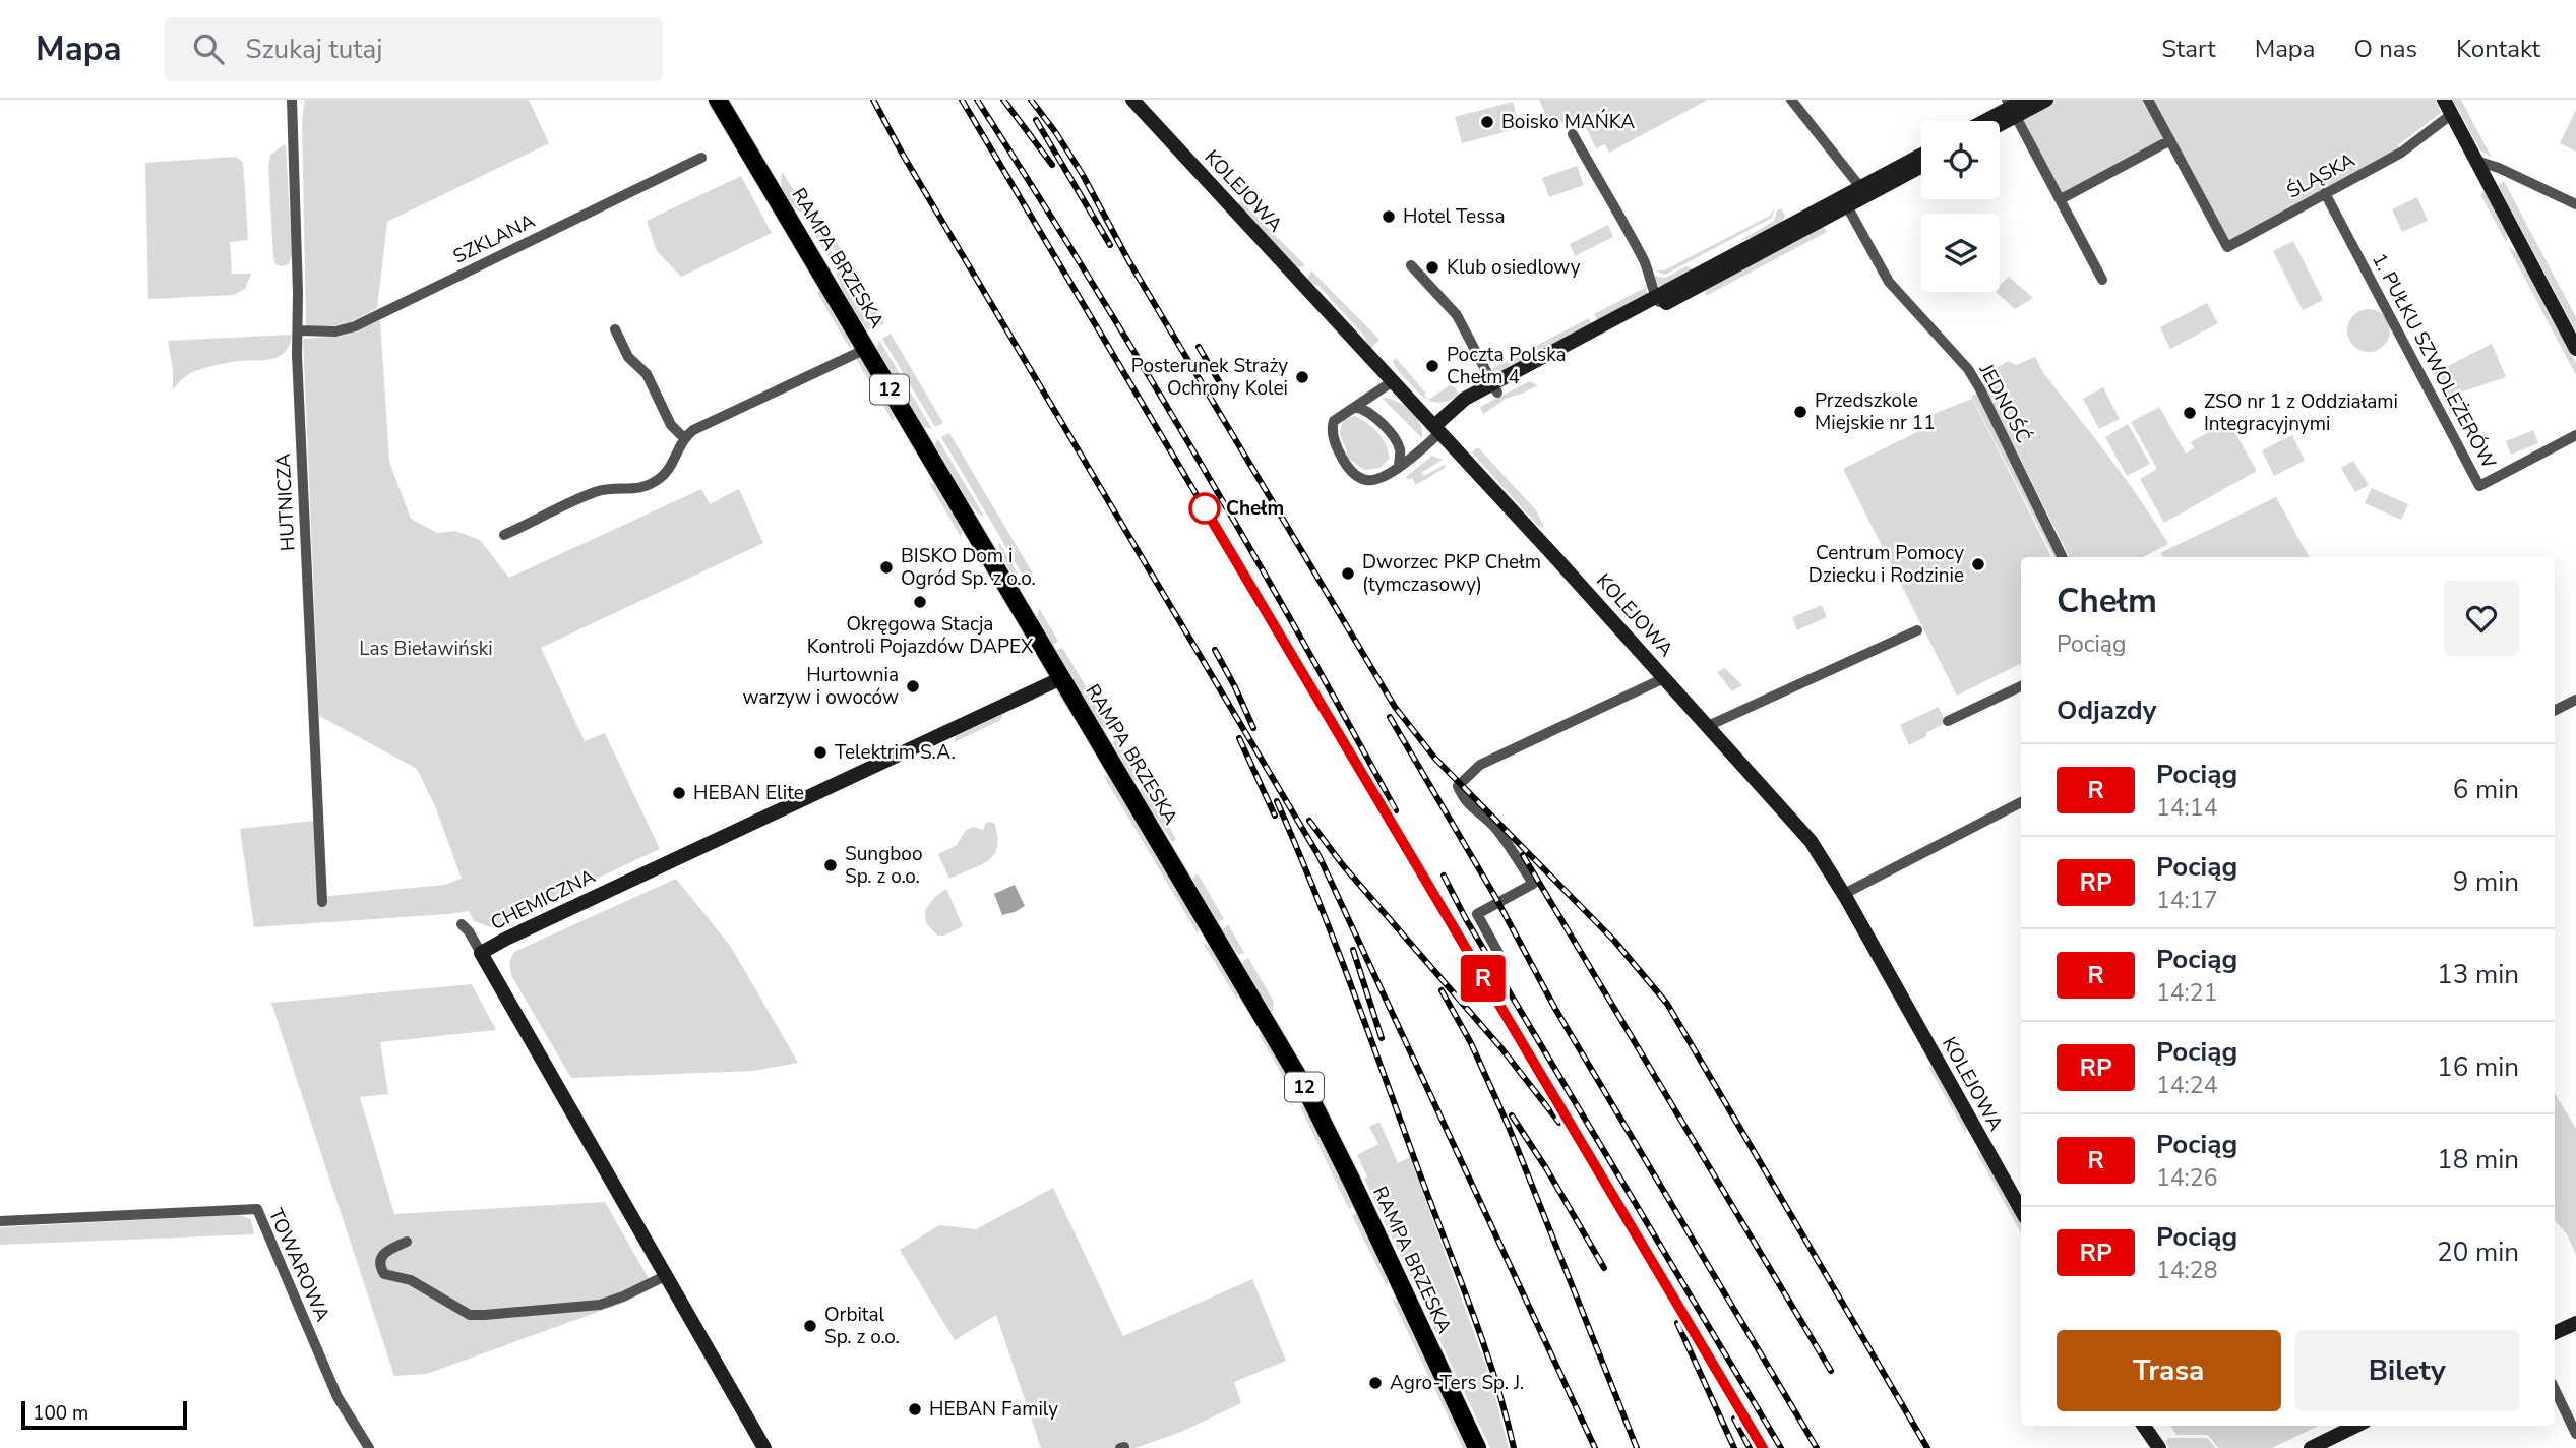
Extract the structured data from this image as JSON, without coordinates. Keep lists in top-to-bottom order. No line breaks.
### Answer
{"streets":{"highway":["RAMPA BRZESKA","12"],"street":["ŚLĄSKA","KOLEJOWA","SZKLANA","1. PUŁKU SZWOLEŻERÓW","JEDNOŚĆ","HUTNICZA","CHEMICZNA","TOWAROWA"]},"crossings":[["ŚLĄSKA","1. PUŁKU SZWOLEŻERÓW"],["SZKLANA","HUTNICZA"],["RAMPA BRZESKA","CHEMICZNA"]],"parks":["Las Bieławiński"],"places":["Boisko MAŃKA","Hotel Tessa","Klub osiedlowy","Poczta Polska Chełm 4","Posterunek Straży Ochrony Kolei","Przedszkole Miejskie nr 11","ZSO nr 1 z Oddziałami Integracyjnymi","Chełm","Centrum Pomocy Dziecku i Rodzinie","BISKO Dom i Ogród Sp. z o.o.","Dworzec PKP Chełm (tymczasowy)","Okręgowa Stacja Kontroli Pojazdów DAPEX","Hurtownia warzyw i owoców","Telektrim S.A.","HEBAN Elite","Sungboo Sp. z o.o.","Orbital Sp. z o.o.","Agro-Ters Sp. J.","HEBAN Family"],"scale_bar":"100 m","page":{"header":"Mapa","search":"Szukaj tutaj","nav":["Start","Mapa","O nas","Kontakt"],"on_map":"R","heading":[["Chełm","Pociąg"],"Odjazdy"],"list":[{"mark":"R","name":"Pociąg","note":"14:14","value":"6 min"},{"mark":"RP","name":"Pociąg","note":"14:17","value":"9 min"},{"mark":"R","name":"Pociąg","note":"14:21","value":"13 min"},{"mark":"RP","name":"Pociąg","note":"14:24","value":"16 min"},{"mark":"R","name":"Pociąg","note":"14:26","value":"18 min"},{"mark":"RP","name":"Pociąg","note":"14:28","value":"20 min"}],"buttons":["Trasa","Bilety"],"scale":"100 m"}}
